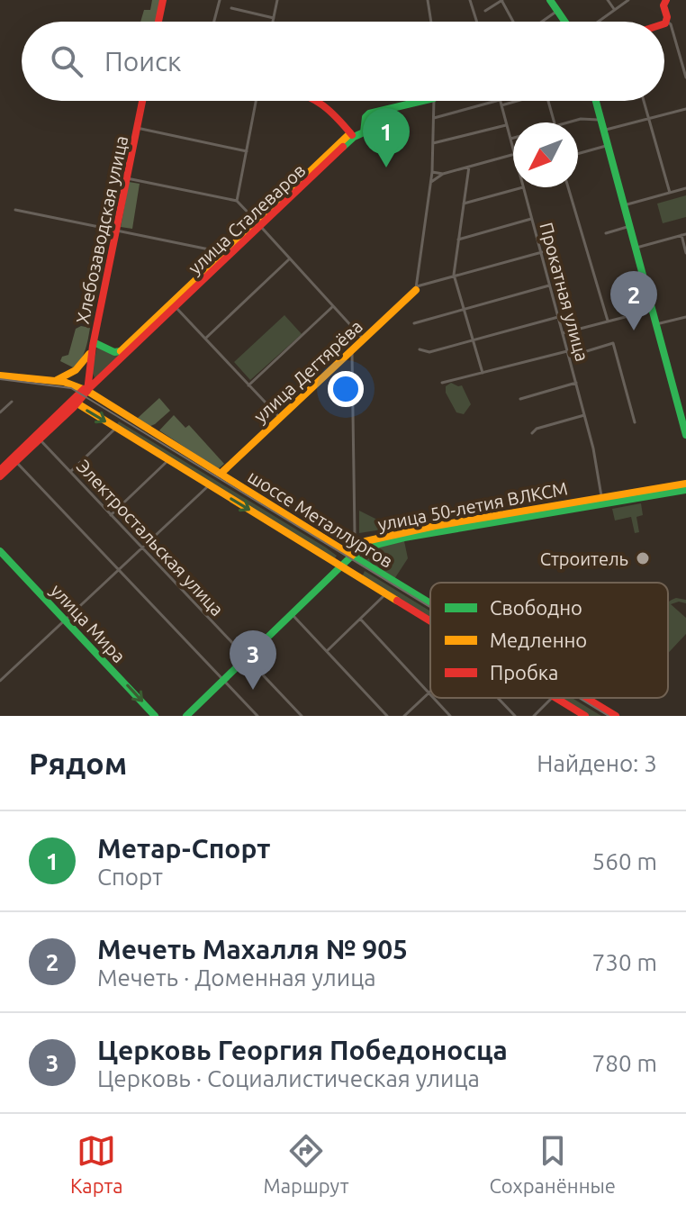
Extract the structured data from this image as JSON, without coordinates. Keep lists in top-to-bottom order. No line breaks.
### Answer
{"streets":{"main road":["улица Сталеваров","Хлебозаводская улица","улица Дегтярёва","улица 50-летия ВЛКСМ","шоссе Металлургов","улица Мира"],"street":["Прокатная улица","Электростальская улица"]},"crossings":[["улица Сталеваров","Хлебозаводская улица"],["улица Сталеваров","шоссе Металлургов"],["улица Сталеваров","Электростальская улица"],["Хлебозаводская улица","шоссе Металлургов"],["Прокатная улица","улица 50-летия ВЛКСМ"],["улица Дегтярёва","шоссе Металлургов"],["улица 50-летия ВЛКСМ","шоссе Металлургов"]],"one_way":["улица Мира"],"places":["Cтроитель"],"legend":["Свободно","Медленно","Пробка"],"north":"bottom left","page":{"search":"Поиск","pins":["1","2","3"],"heading":["Рядом","Найдено: 3"],"list":[{"mark":"1","name":"Метар-Спорт","note":"Спорт","value":"560 m"},{"mark":"2","name":"Мечеть Махалля № 905","note":"Мечеть · Доменная улица","value":"730 m"},{"mark":"3","name":"Церковь Георгия Победоносца","note":"Церковь · Социалистическая улица","value":"780 m"}],"nav":["Карта","Маршрут","Сохранённые"]}}
